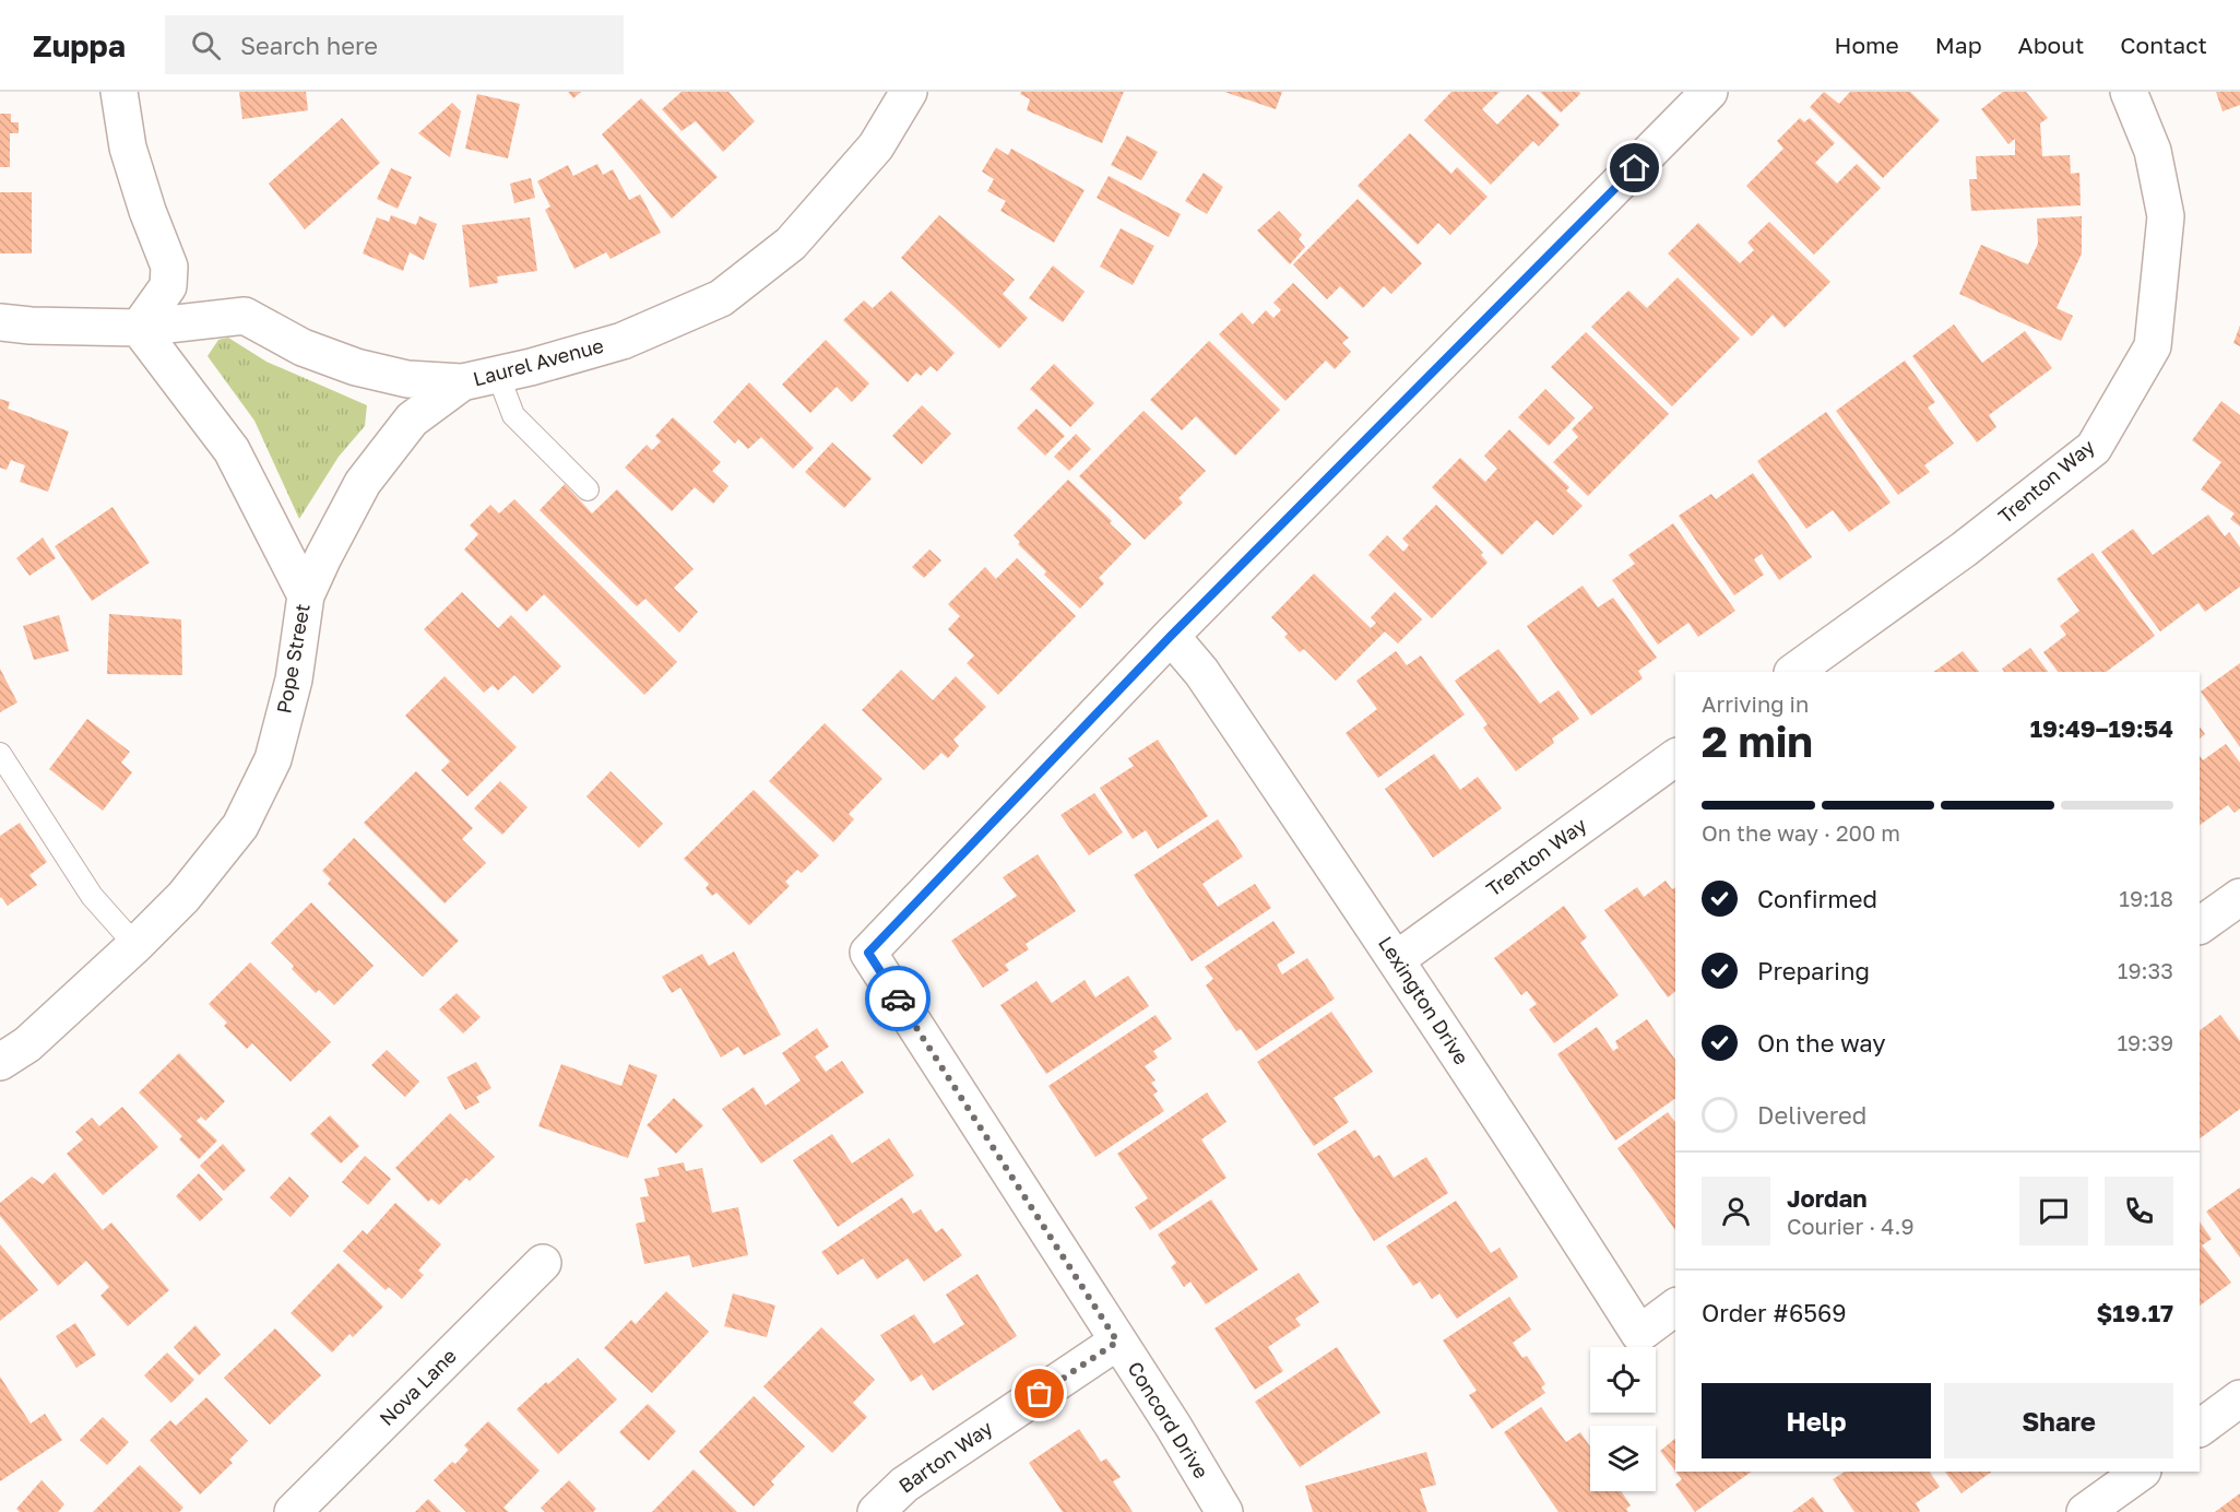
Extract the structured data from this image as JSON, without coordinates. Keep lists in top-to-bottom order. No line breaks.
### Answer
{"streets":{"street":["Laurel Avenue","Trenton Way","Pope Street","Lexington Drive","Nova Lane","Concord Drive","Barton Way"]},"crossings":[["Laurel Avenue","Pope Street"],["Trenton Way","Lexington Drive"],["Lexington Drive","Concord Drive"],["Concord Drive","Barton Way"]],"page":{"header":"Zuppa","search":"Search here","nav":["Home","Map","About","Contact"],"heading":["2 min","Arriving in","19:49–19:54"],"panel":["Jordan","Courier · 4.9","Order #6569","$19.17"],"bar":"On the way · 200 m","list":[["Confirmed","19:18"],["Preparing","19:33"],["On the way","19:39"],"Delivered"],"buttons":["Help","Share"]}}
